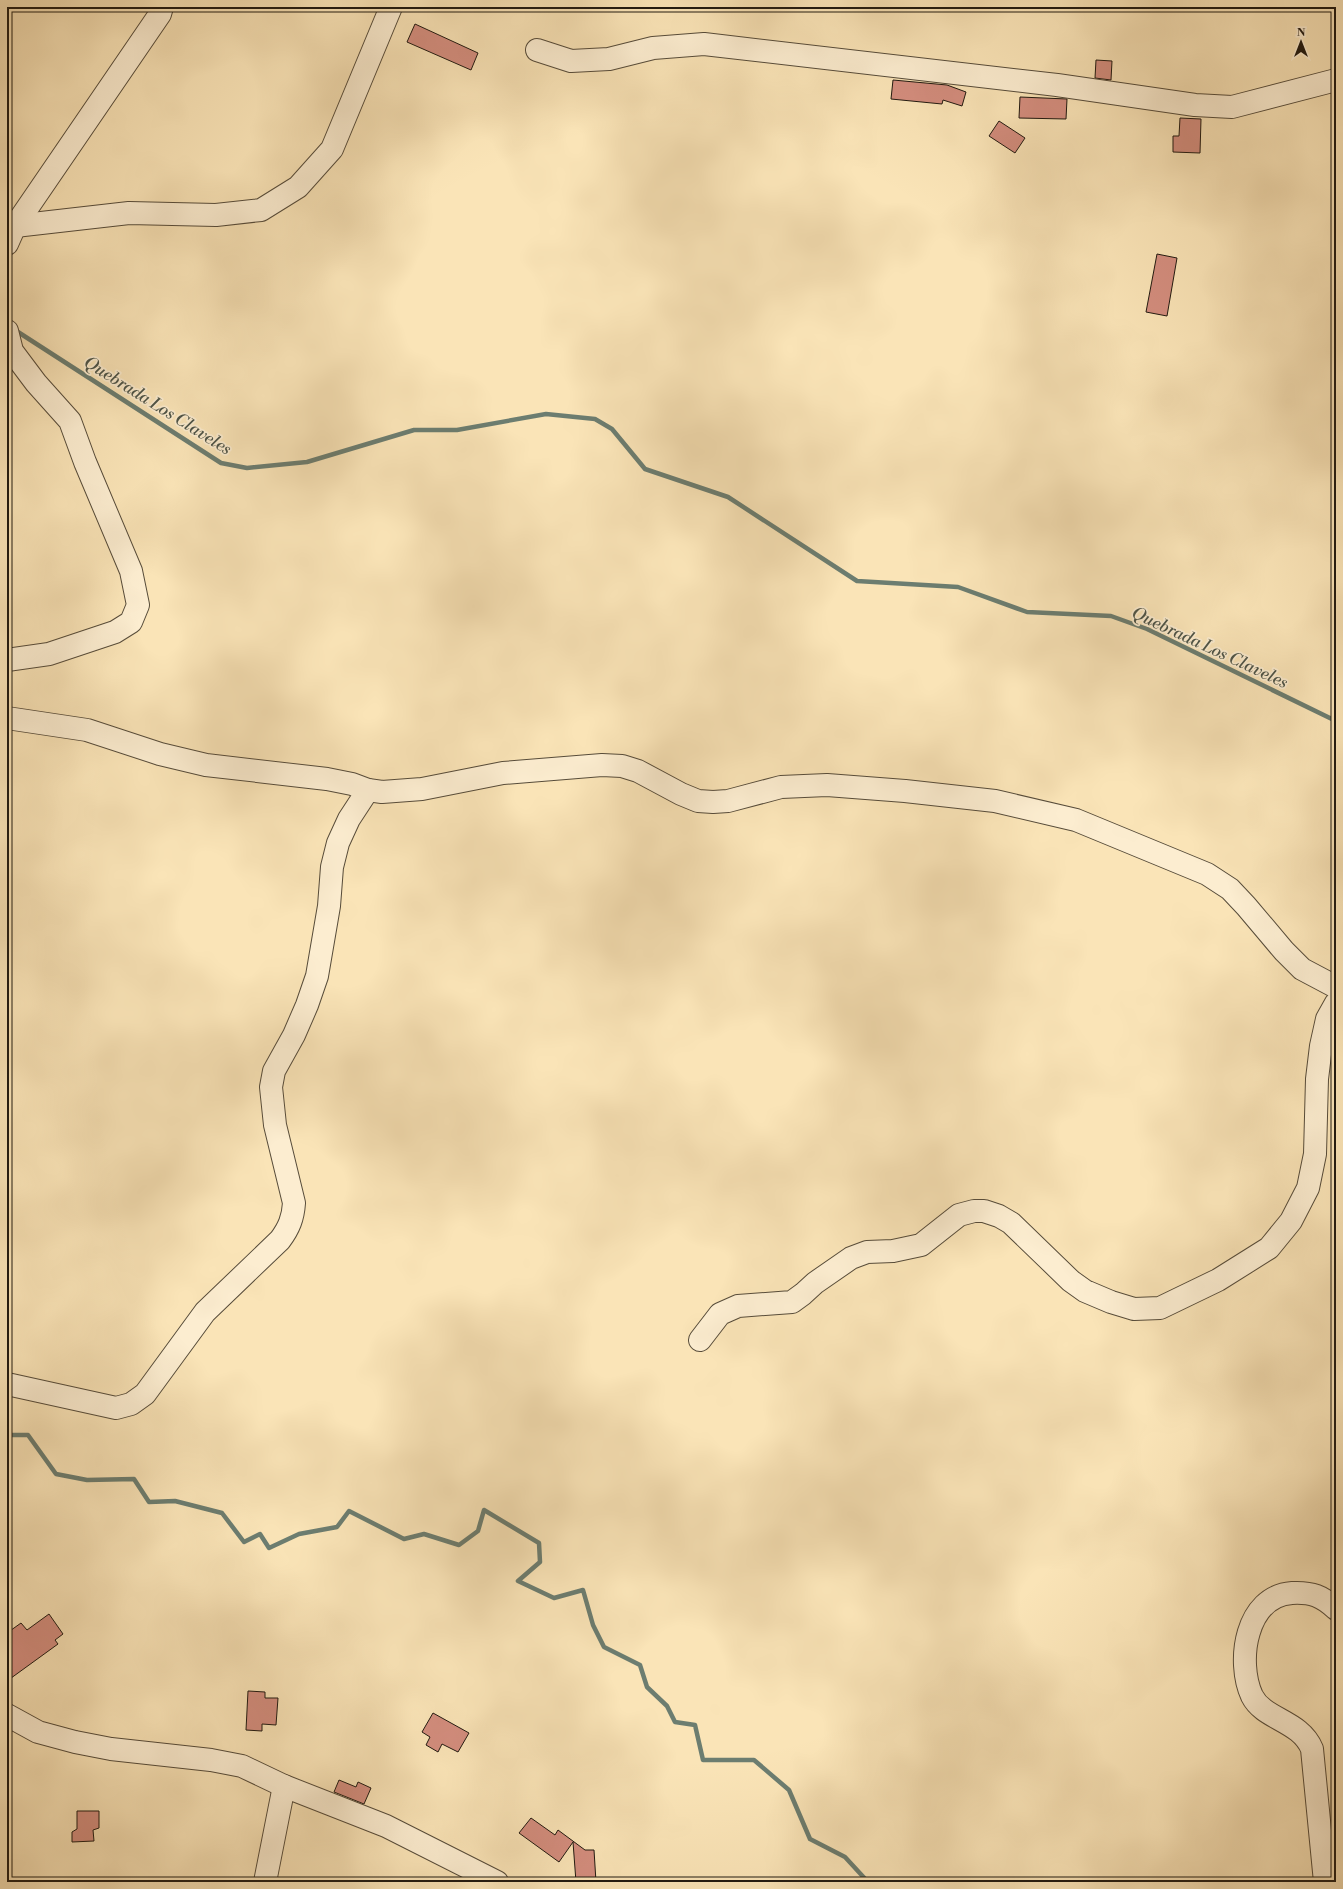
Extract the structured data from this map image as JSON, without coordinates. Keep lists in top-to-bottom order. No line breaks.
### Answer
{"water":["Quebrada Los Claveles"],"north":"top"}
